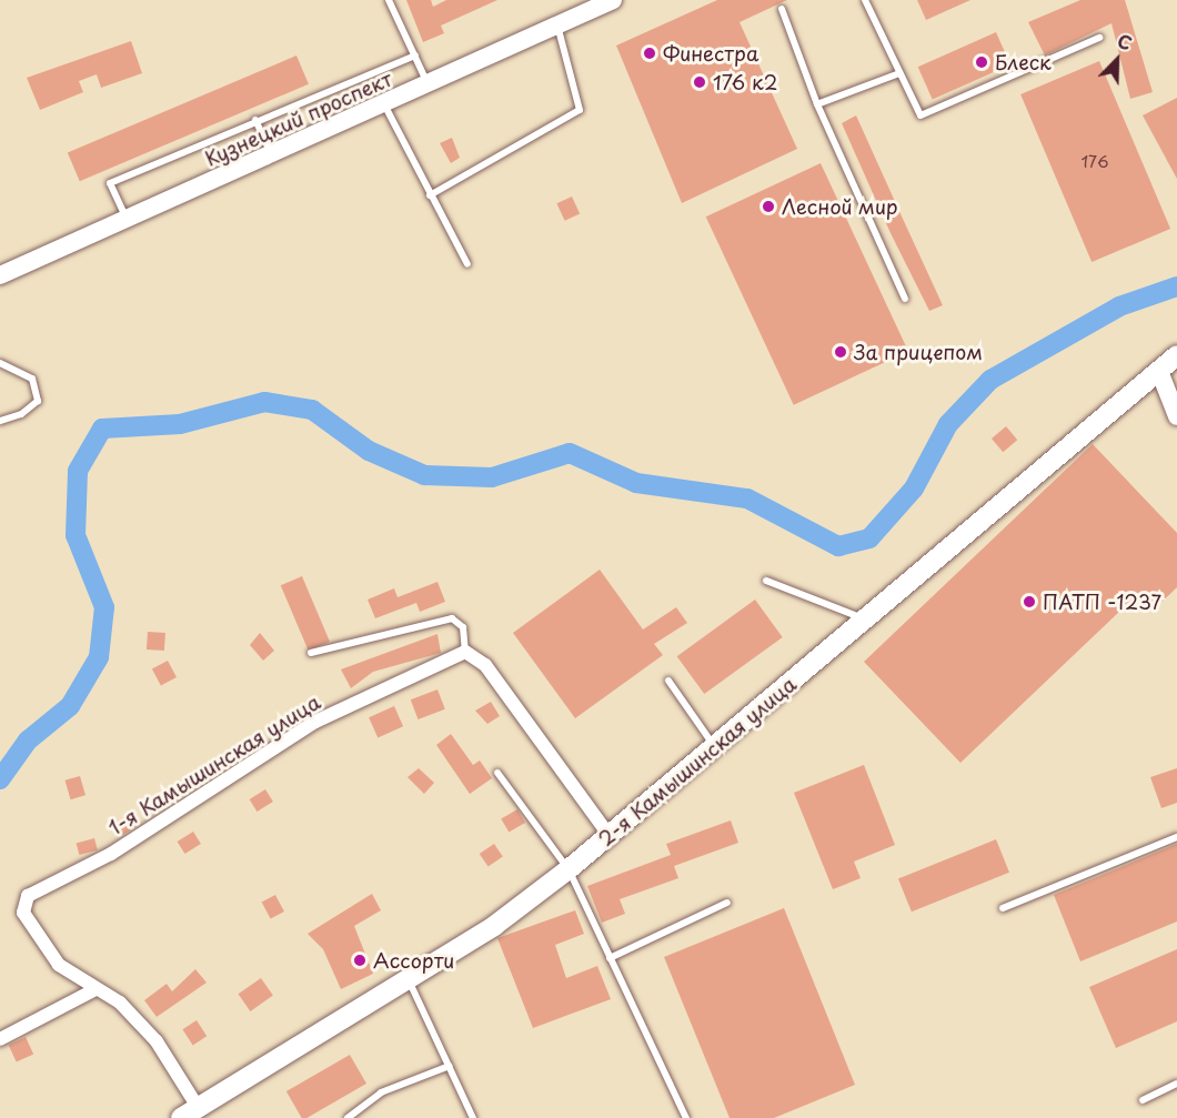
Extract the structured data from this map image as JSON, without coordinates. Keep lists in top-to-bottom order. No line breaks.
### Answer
{"streets":{"main road":["2-я Камышинская улица"],"street":["Кузнецкий проспект","1-я Камышинская улица"]},"crossings":[["2-я Камышинская улица","1-я Камышинская улица"]],"places":["Финестра","Блеск","176 к2","Лесной мир","За прицепом","ПАТП -1237","Ассорти"],"house_numbers":["176"],"north":"top right"}
